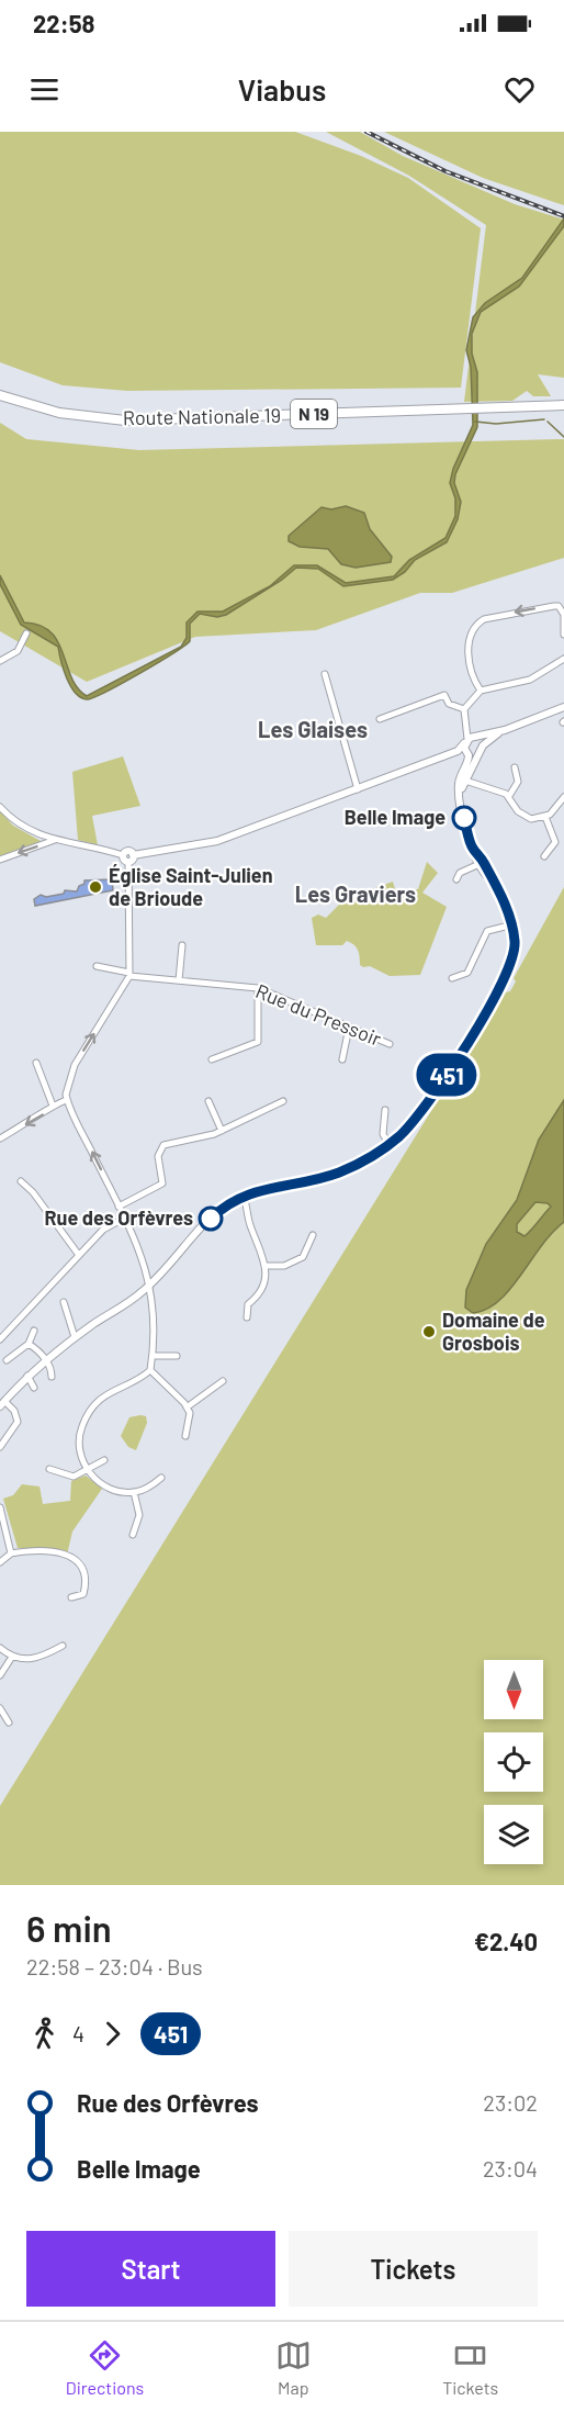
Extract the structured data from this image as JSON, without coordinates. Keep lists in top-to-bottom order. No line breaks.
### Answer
{"streets":{"main road":["N 19","Route Nationale 19"],"street":["Rue du Pressoir"]},"districts":["Les Glaises","Les Graviers"],"places":["Belle Image","Église Saint-Julien de Brioude","Rue des Orfèvres","Domaine de Grosbois"],"lines":["bus line 451"],"north":"bottom","page":{"status":"22:58","header":"Viabus","on_map":"451","heading":["6 min","22:58 – 23:04 · Bus","€2.40"],"legs":["4","451"],"list":[{"name":"Rue des Orfèvres","value":"23:02"},{"name":"Belle Image","value":"23:04"}],"buttons":["Start","Tickets"],"tabs":["Directions","Map","Tickets"]}}
